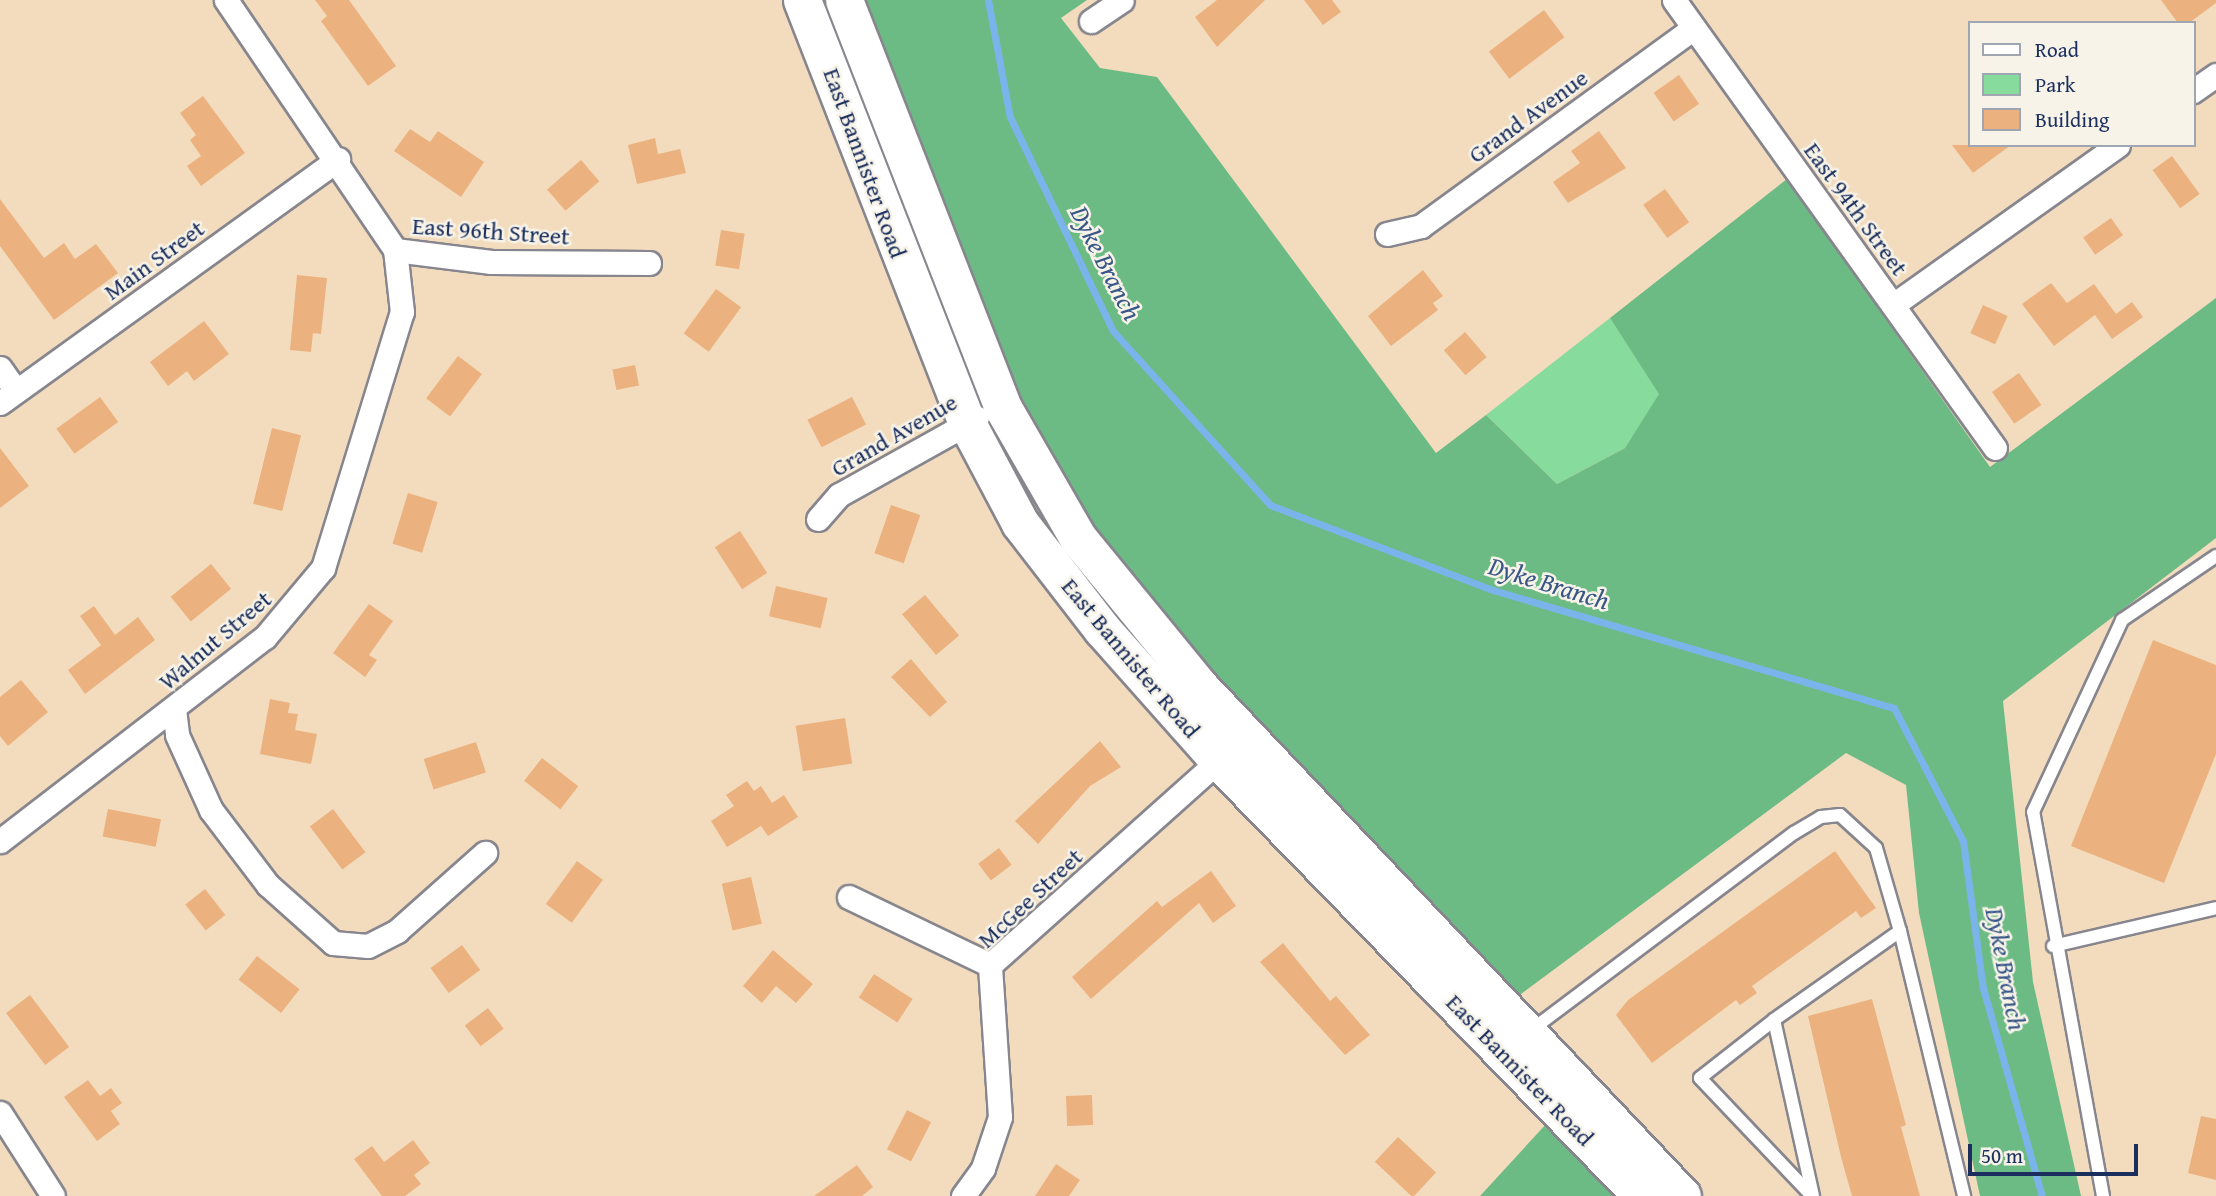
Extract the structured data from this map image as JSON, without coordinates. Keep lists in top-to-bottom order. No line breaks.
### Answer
{"streets":{"main road":["East Bannister Road"],"street":["Grand Avenue","East 94th Street","East 96th Street","Main Street","Walnut Street","McGee Street"]},"crossings":[["Grand Avenue","East Bannister Road"],["Grand Avenue","East 94th Street"],["East Bannister Road","McGee Street"],["East 96th Street","Main Street"],["East 96th Street","Walnut Street"]],"water":["Dyke Branch"],"legend":["Road","Park","Building"],"scale_bar":"50 m"}
